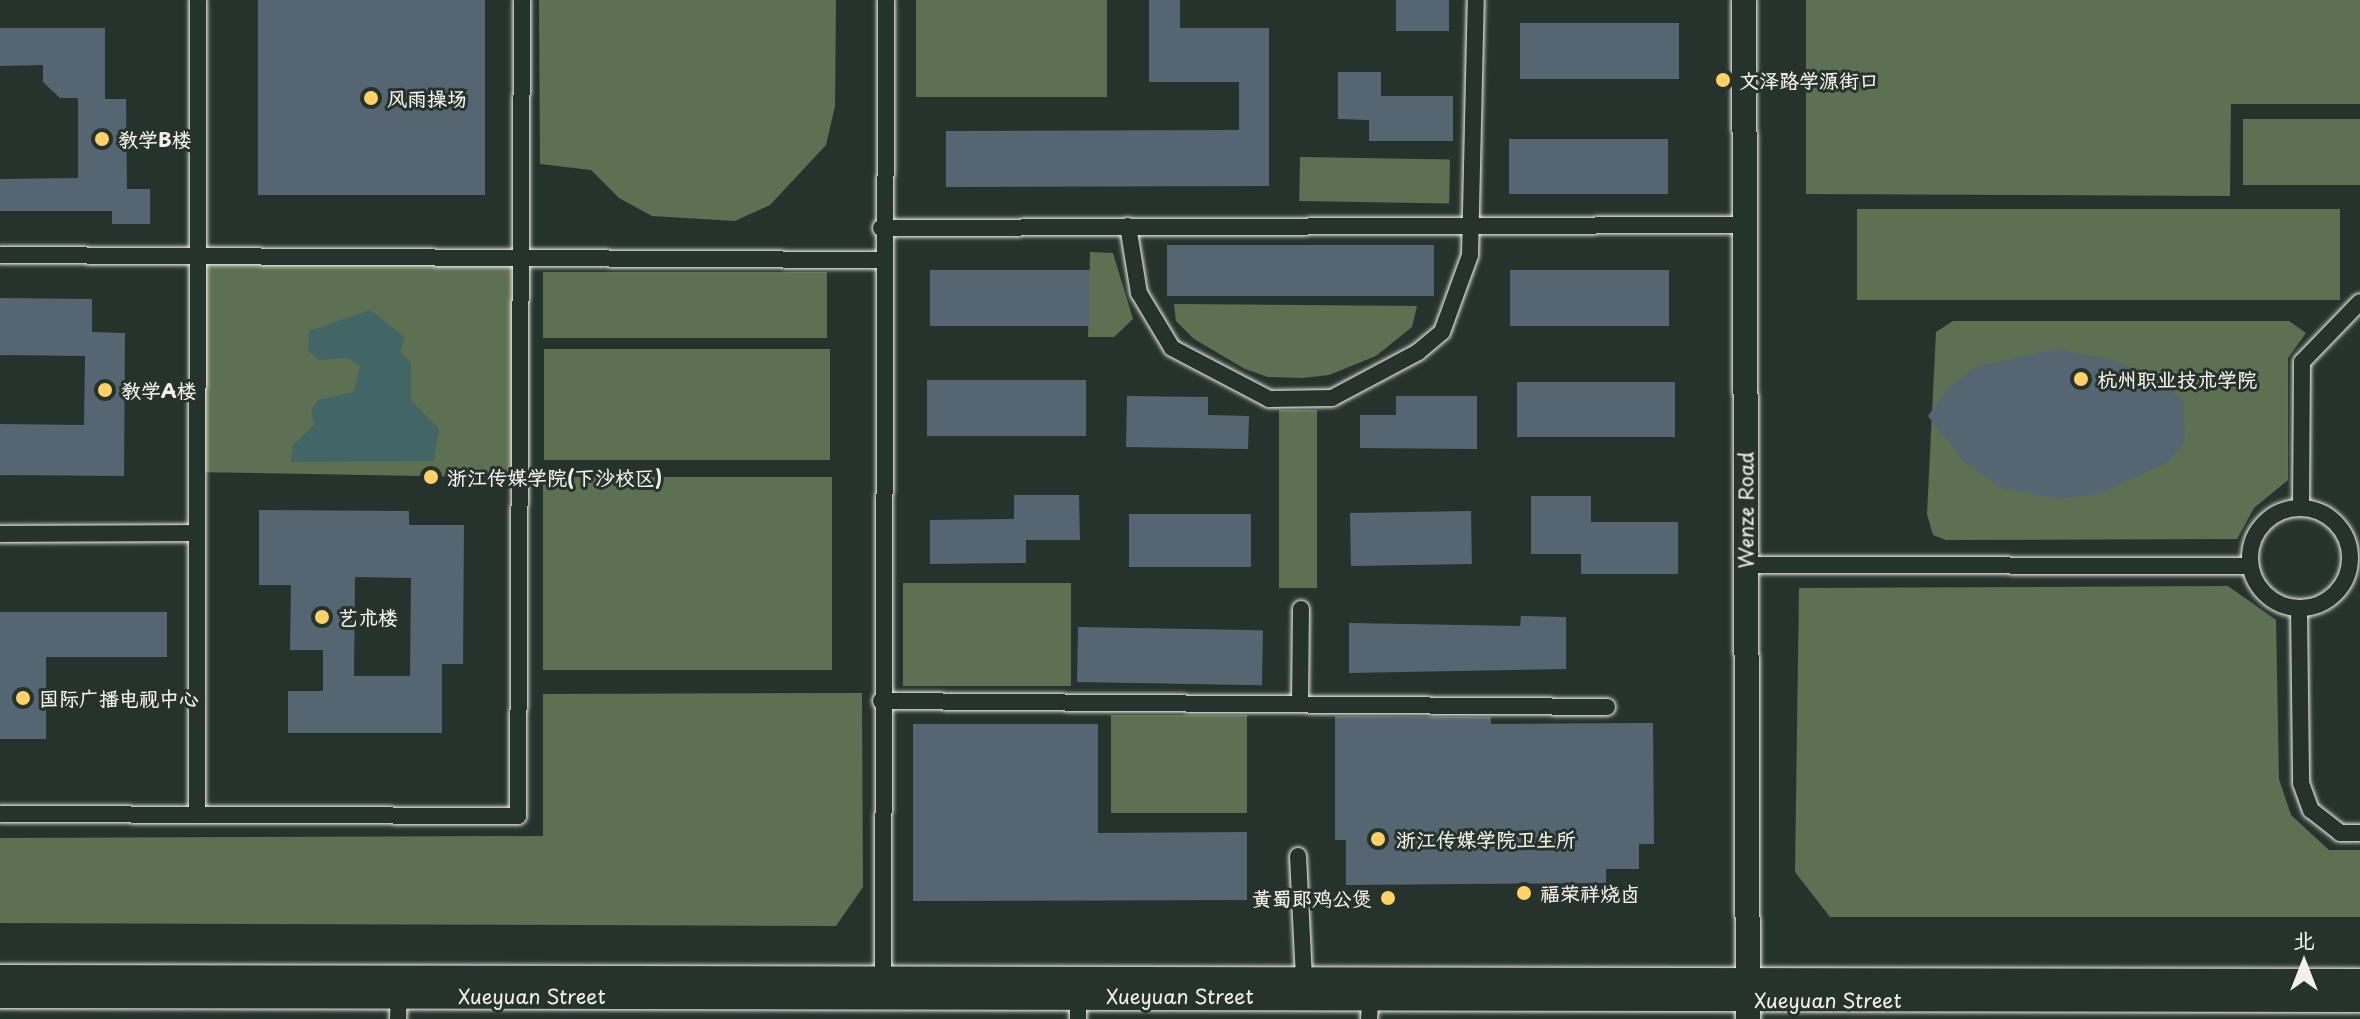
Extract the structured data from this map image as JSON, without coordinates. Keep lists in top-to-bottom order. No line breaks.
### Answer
{"streets":{"main road":["Wenze Road","Xueyuan Street"]},"crossings":[["Wenze Road","Xueyuan Street"]],"places":["文泽路学源街口","风雨操场","教学B楼","杭州职业技术学院","教学A楼","浙江传媒学院(下沙校区)","艺术楼","国际广播电视中心","浙江传媒学院卫生所","福荣祥烧卤","黄蜀郎鸡公煲"],"north":"top"}
